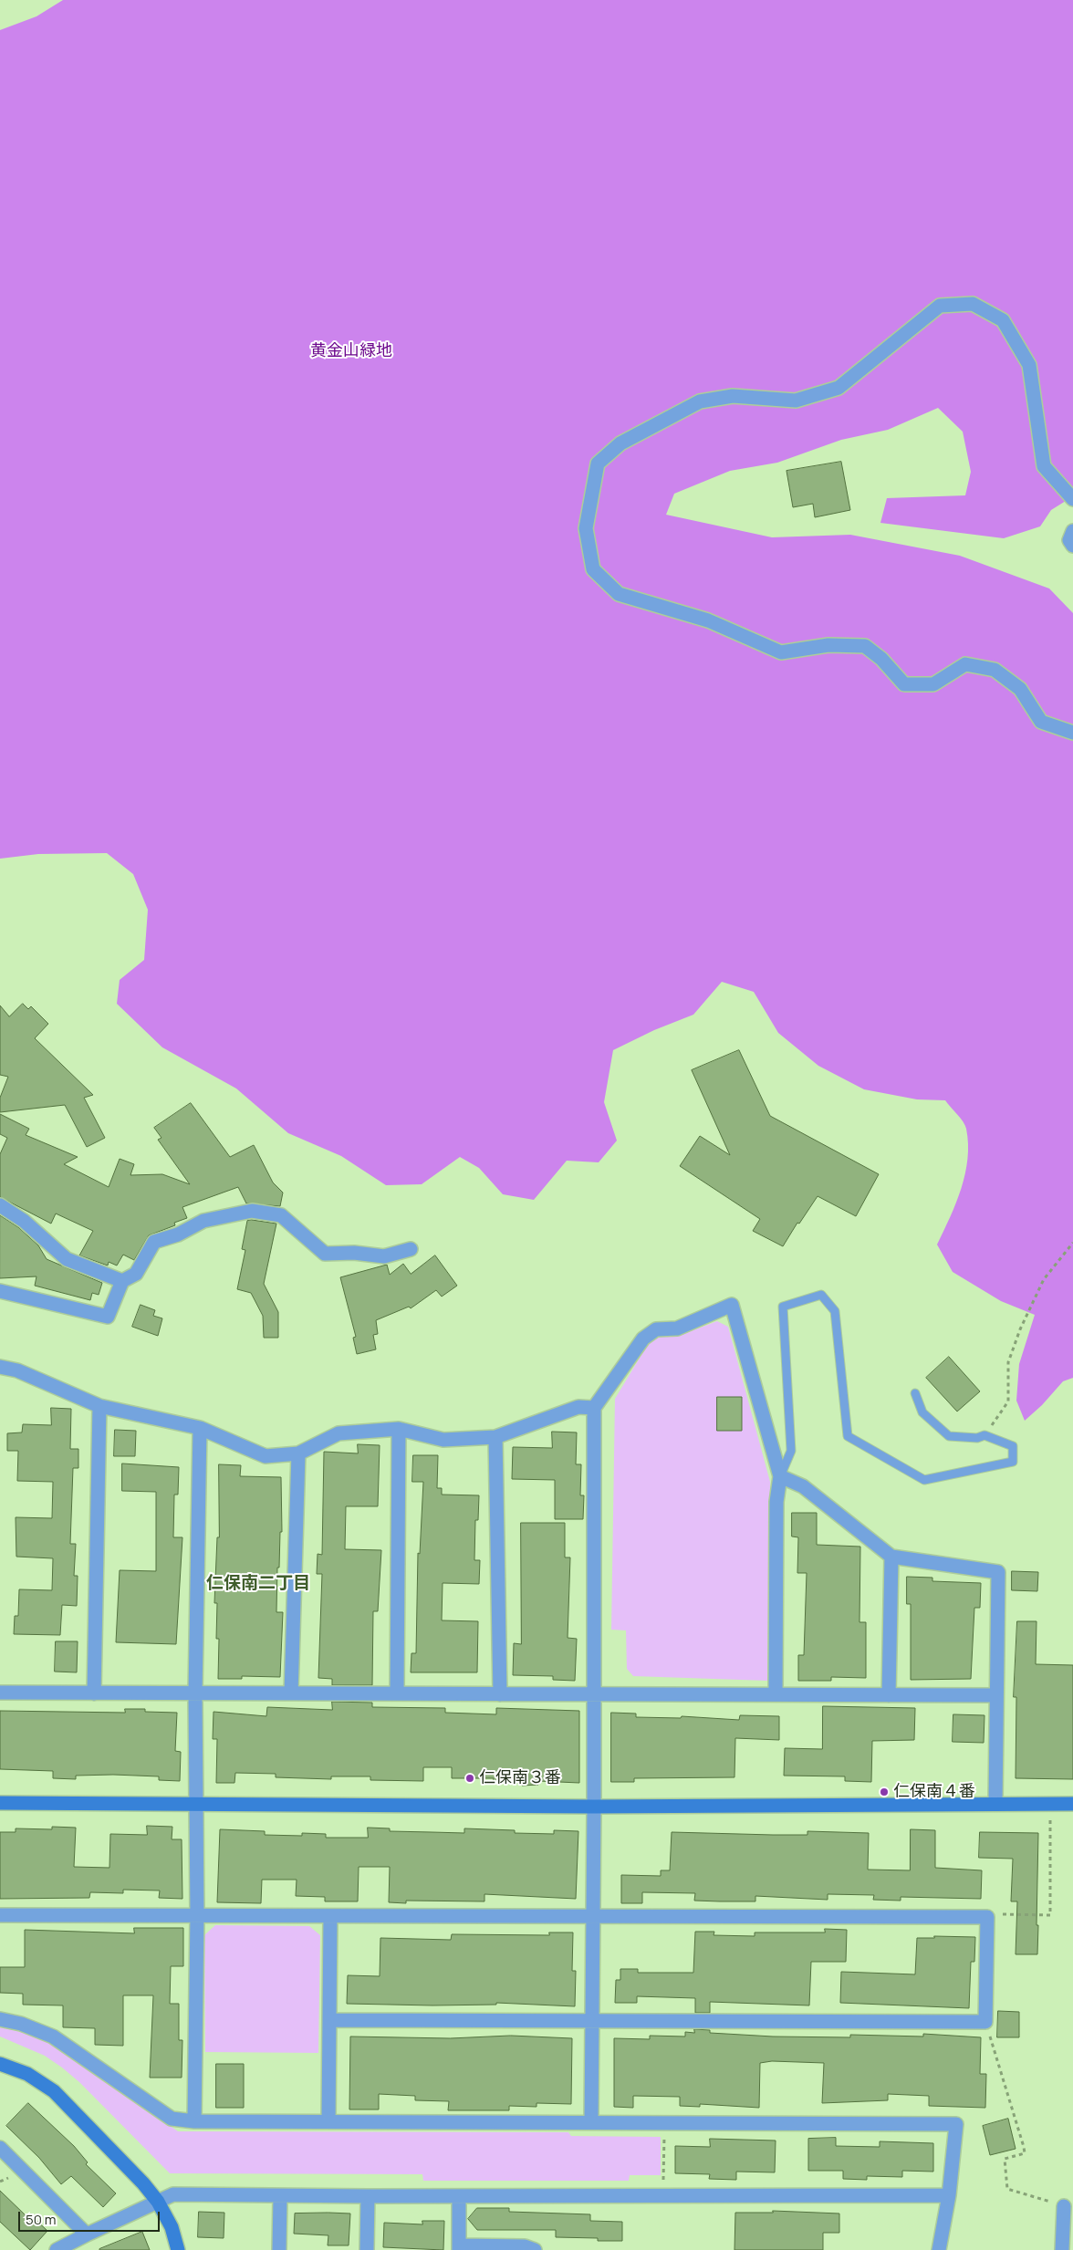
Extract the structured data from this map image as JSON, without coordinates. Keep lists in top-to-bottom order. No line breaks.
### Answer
{"districts":["仁保南二丁目"],"parks":["黄金山緑地"],"places":["仁保南３番","仁保南４番"],"scale_bar":"50 m"}
